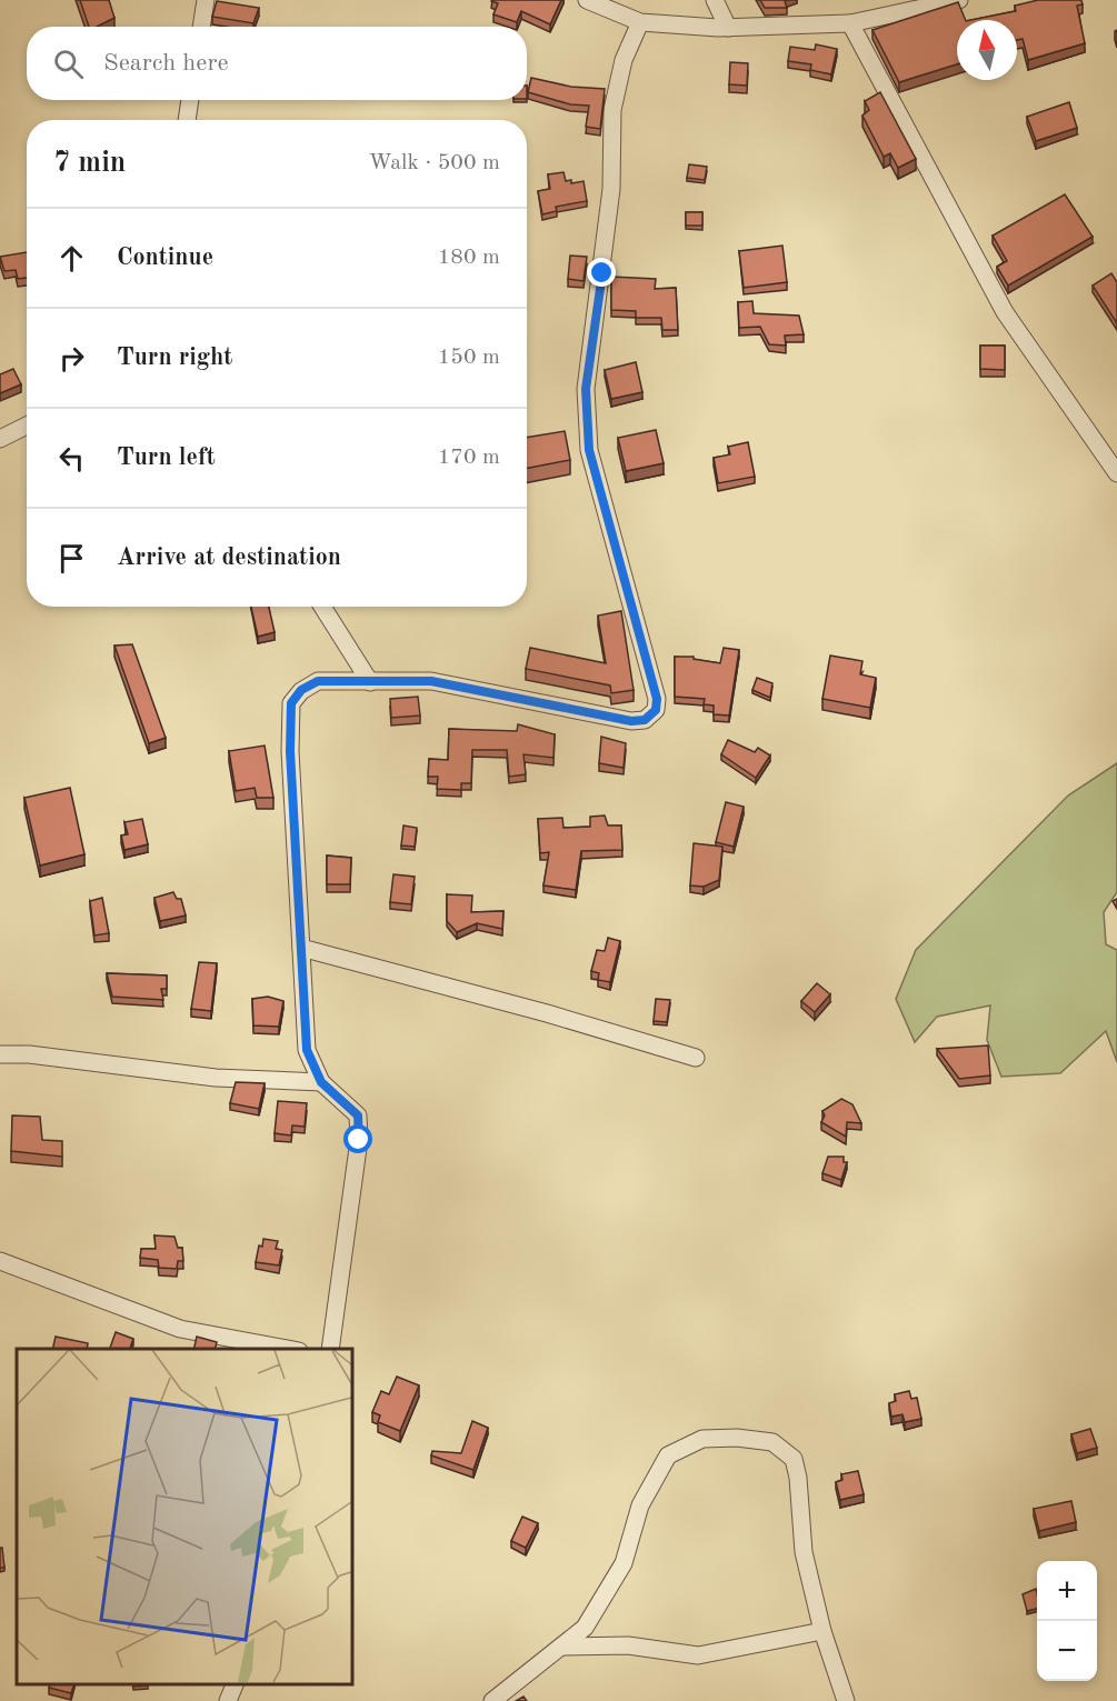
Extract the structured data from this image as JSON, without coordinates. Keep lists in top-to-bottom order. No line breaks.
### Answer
{"north":"top","page":{"search":"Search here","heading":["7 min","Walk · 500 m"],"list":[["Continue","180 m"],["Turn right","150 m"],["Turn left","170 m"],"Arrive at destination"],"map_buttons":["+","−"]}}
